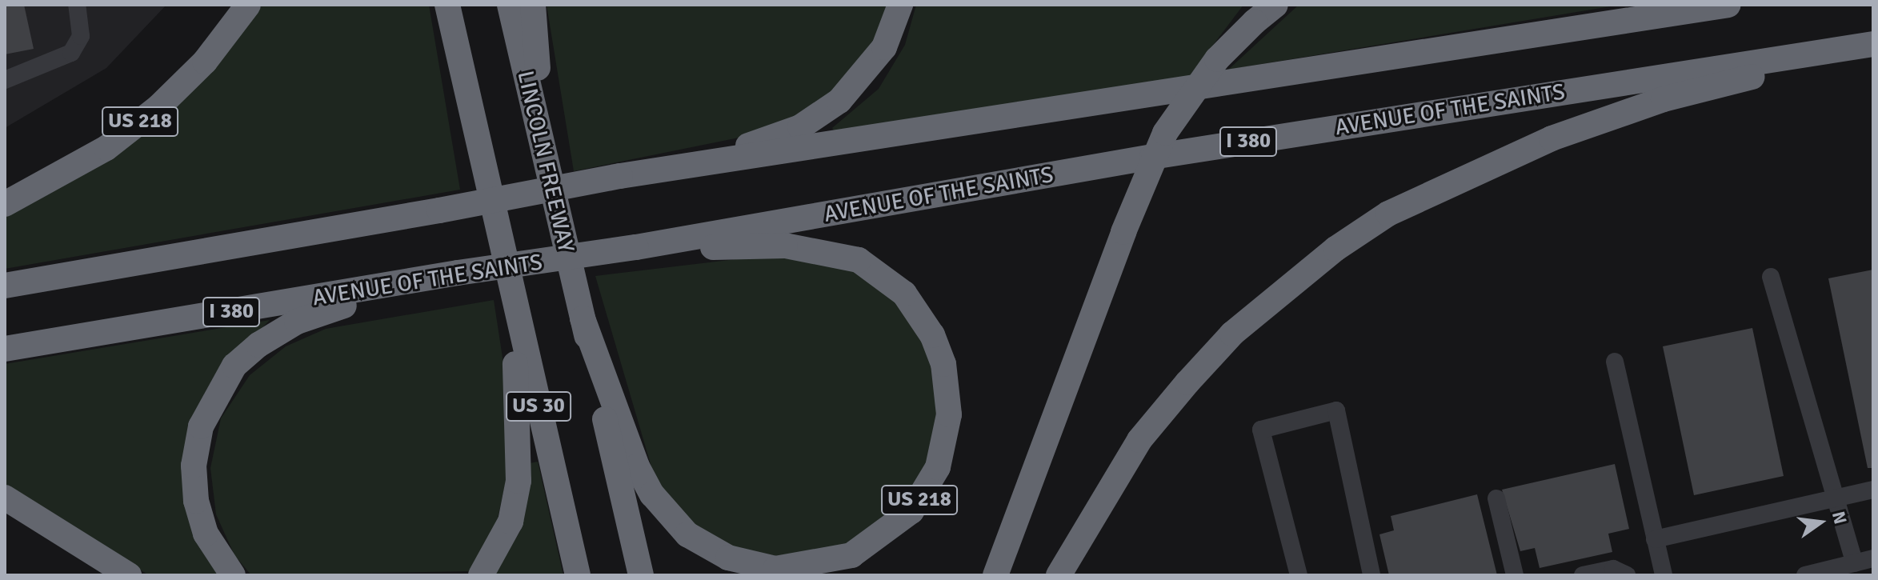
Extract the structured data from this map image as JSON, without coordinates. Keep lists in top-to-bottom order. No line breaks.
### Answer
{"streets":{"highway":["AVENUE OF THE SAINTS","US 218","I 380","LINCOLN FREEWAY","US 30"]},"crossings":[["AVENUE OF THE SAINTS","US 218"],["US 218","LINCOLN FREEWAY"],["US 218","US 30"],["LINCOLN FREEWAY","US 30"]],"north":"right"}
